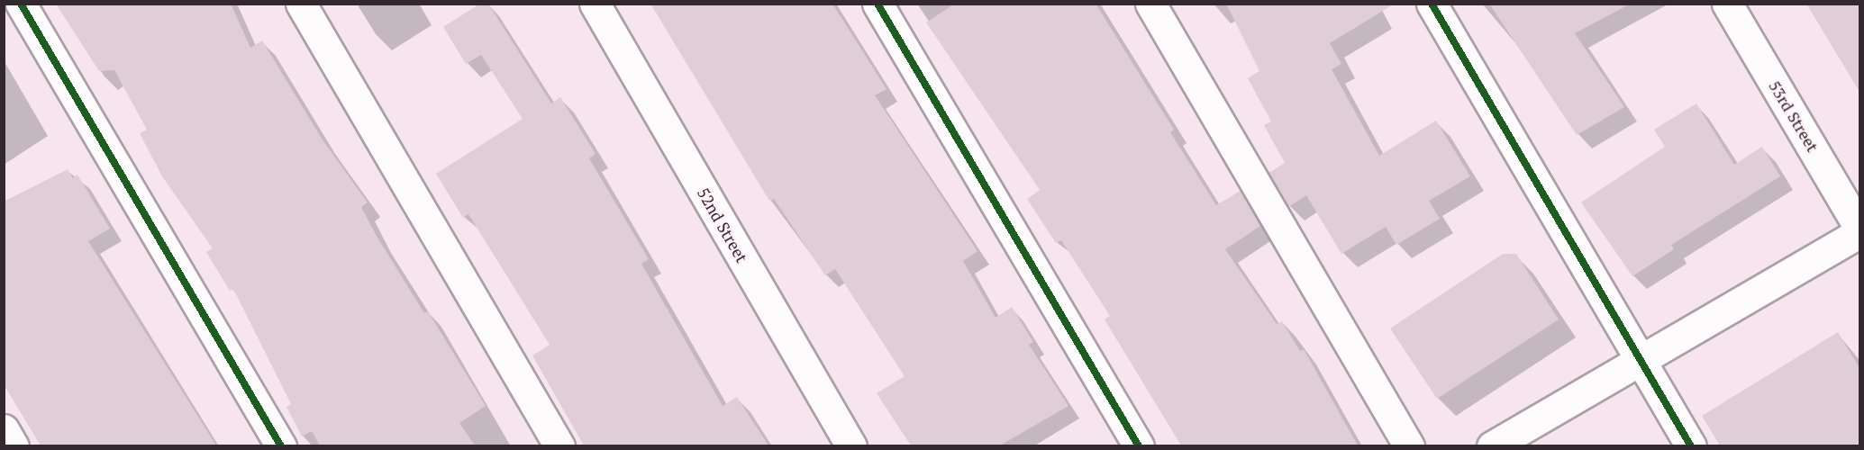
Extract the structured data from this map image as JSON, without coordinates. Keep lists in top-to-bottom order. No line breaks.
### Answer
{"streets":{"street":["53rd Street","52nd Street"]}}
